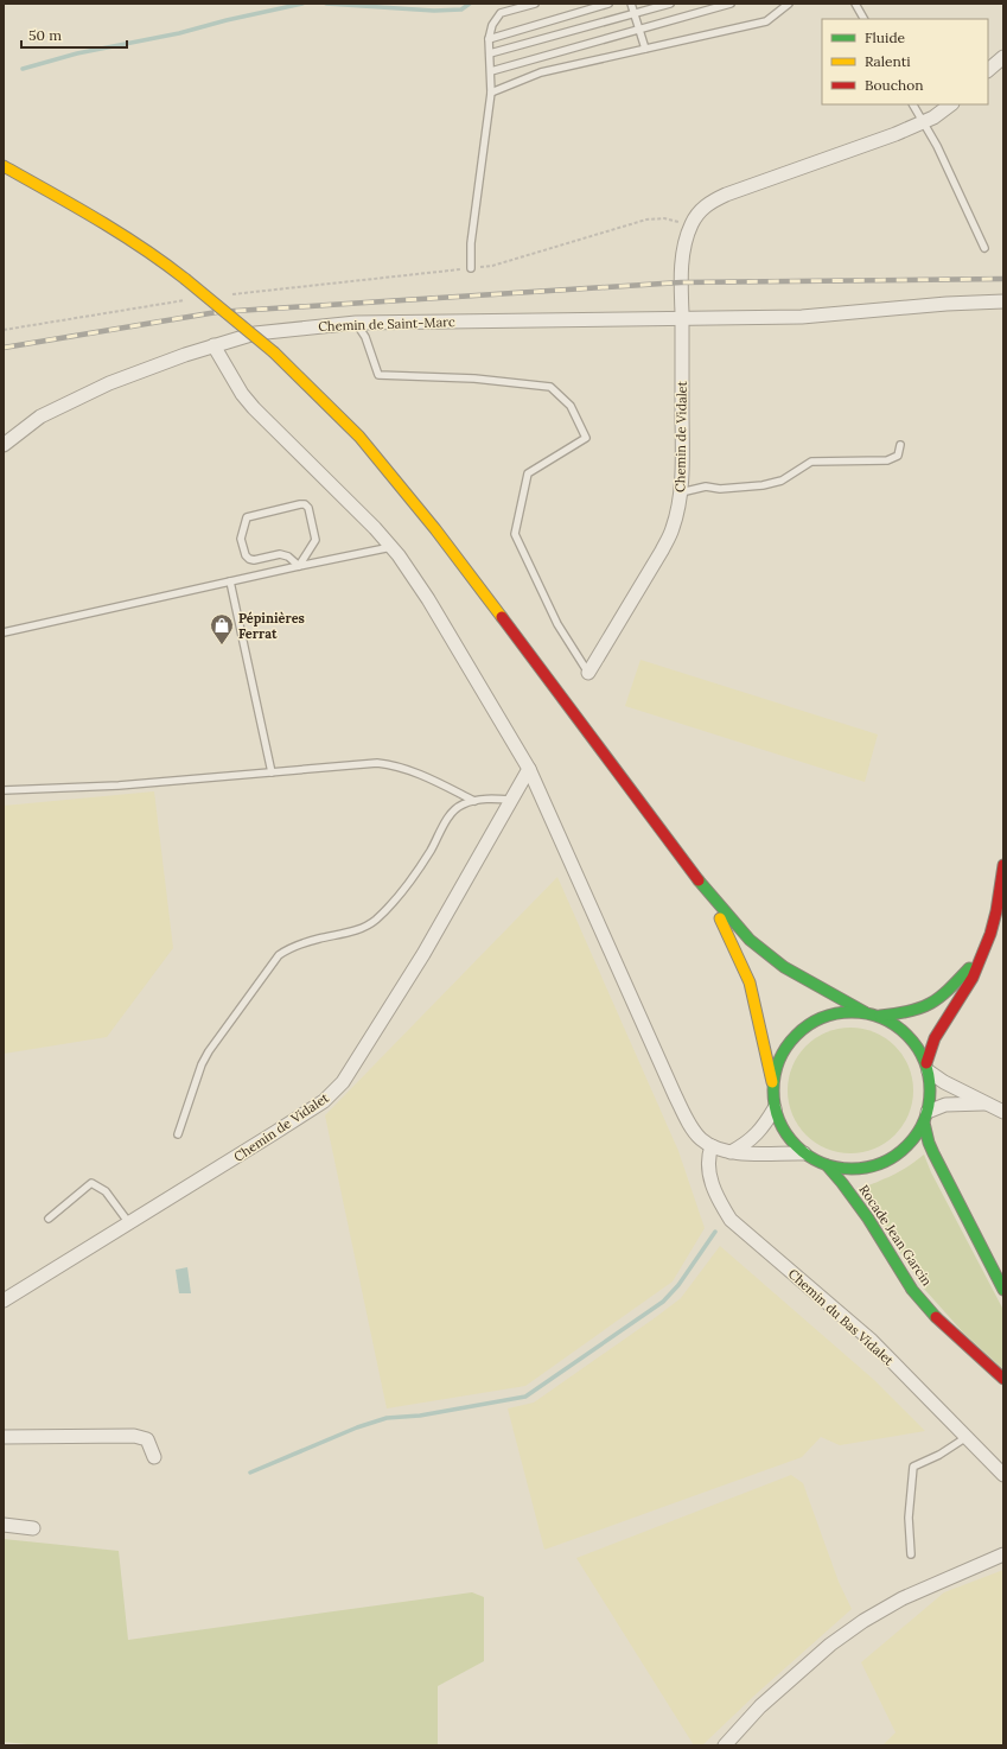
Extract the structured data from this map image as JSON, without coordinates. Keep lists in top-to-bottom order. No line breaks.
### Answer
{"streets":{"main road":["Rocade Jean Garcin"],"street":["Chemin de Saint-Marc","Chemin de Vidalet","Chemin du Bas Vidalet"]},"crossings":[["Chemin de Saint-Marc","Chemin de Vidalet"]],"places":{"shop":["Pépinières Ferrat"]},"legend":["Fluide","Ralenti","Bouchon"],"scale_bar":"50 m"}
